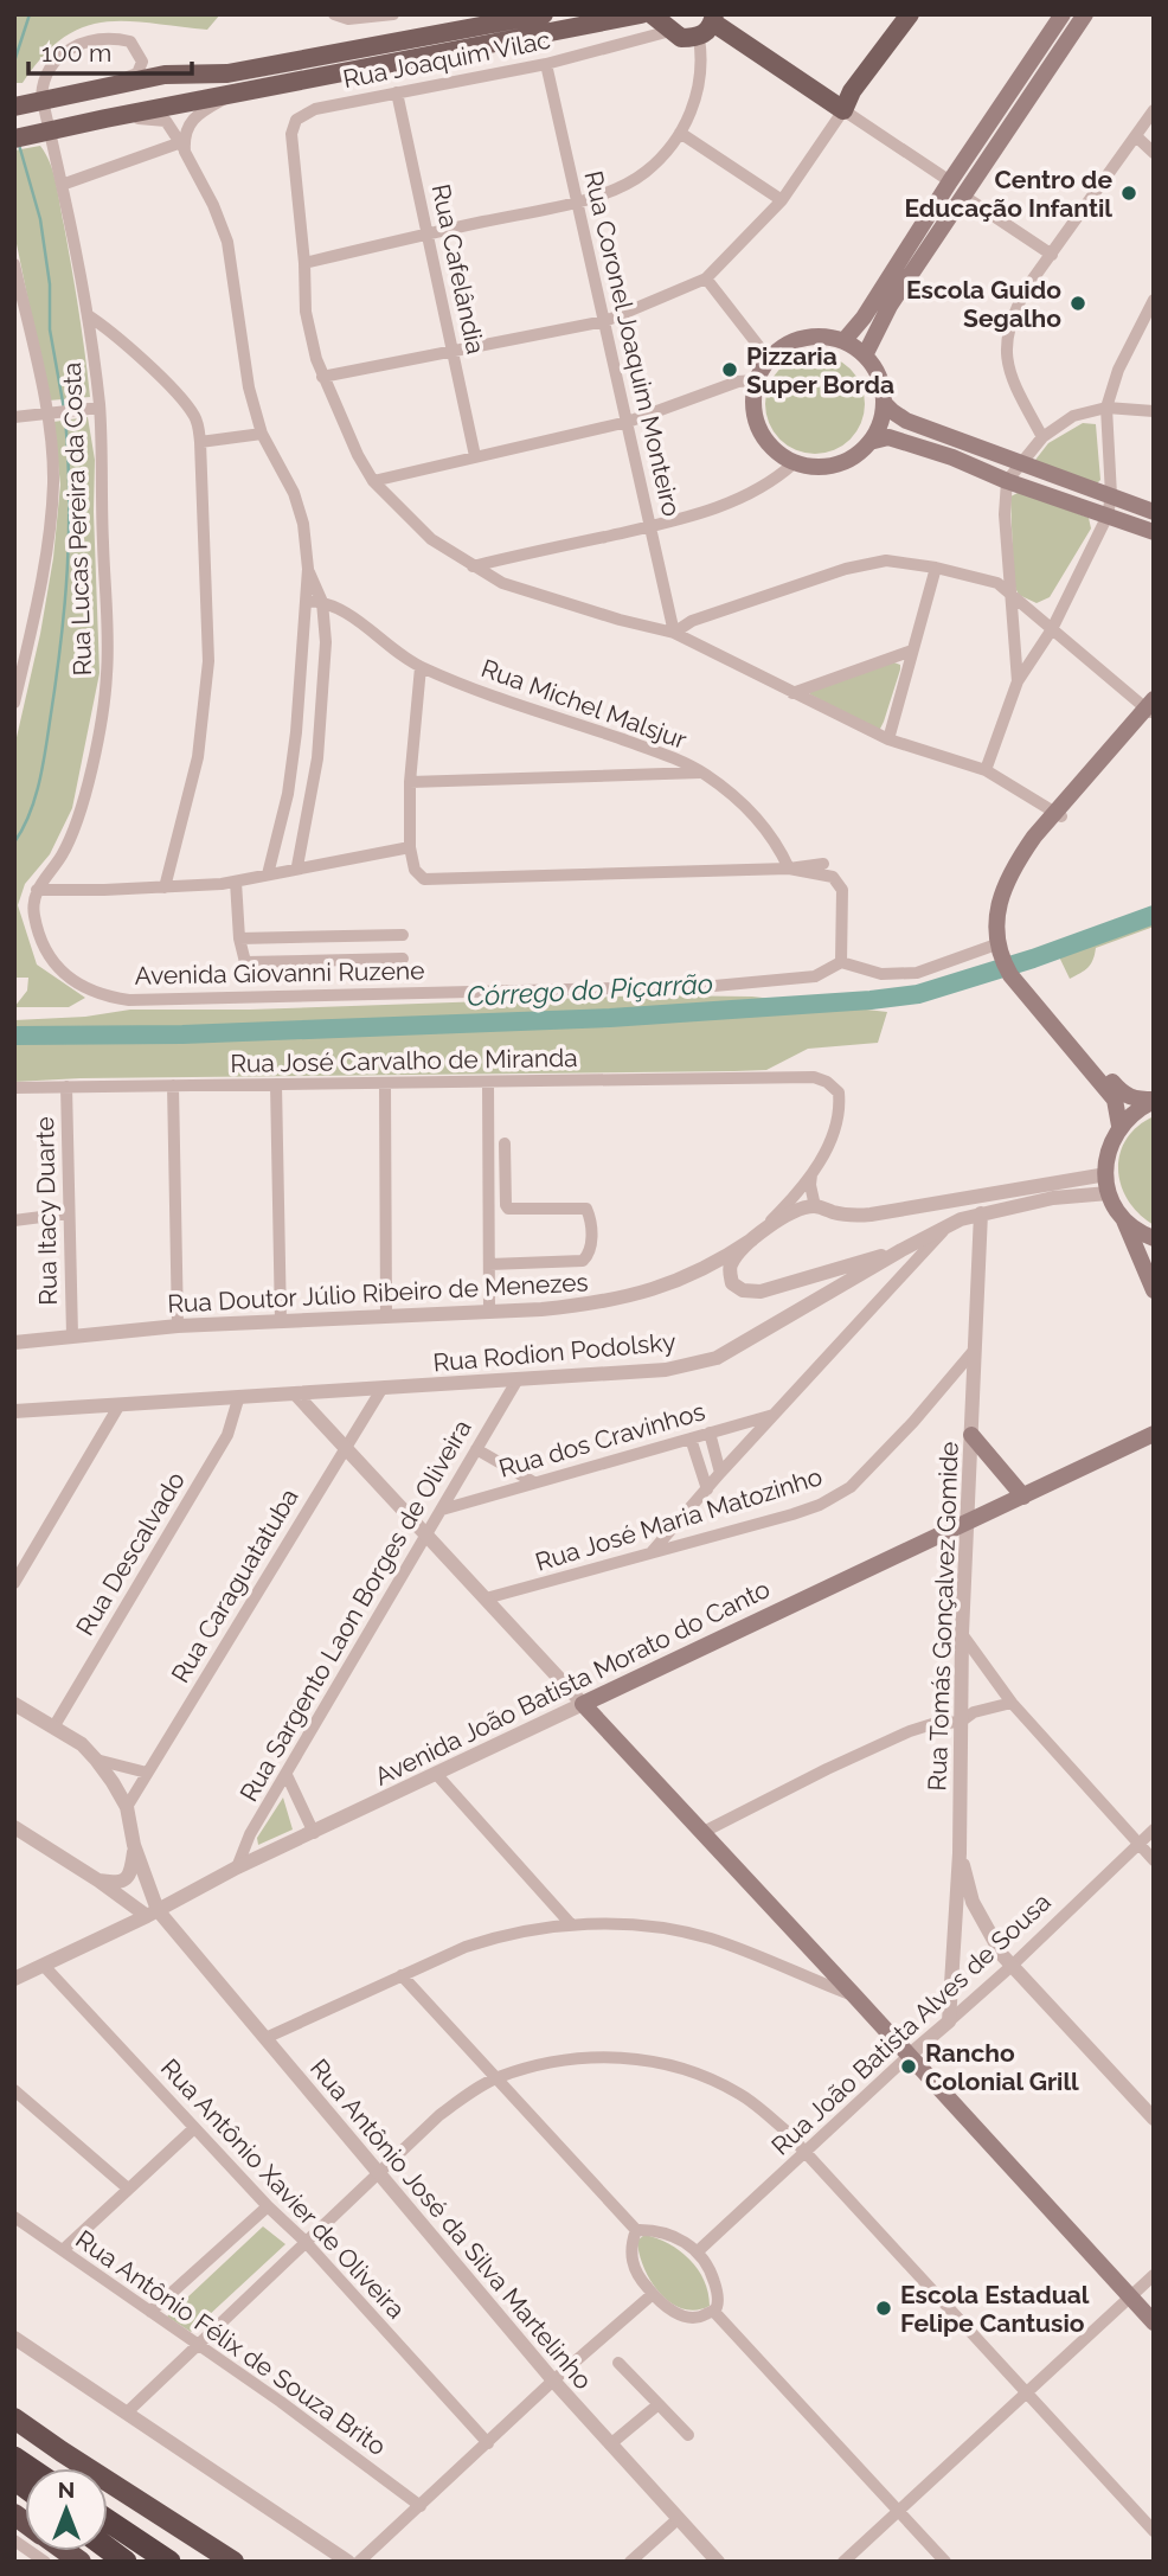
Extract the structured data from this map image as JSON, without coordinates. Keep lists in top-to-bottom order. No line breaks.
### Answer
{"streets":{"main road":["Avenida João Batista Morato do Canto"],"street":["Rua Joaquim Vilac","Rua Cafelândia","Rua Coronel Joaquim Monteiro","Rua Lucas Pereira da Costa","Rua Michel Malsjur","Avenida Giovanni Ruzene","Rua José Carvalho de Miranda","Rua Itacy Duarte","Rua Doutor Júlio Ribeiro de Menezes","Rua Rodion Podolsky","Rua dos Cravinhos","Rua José Maria Matozinho","Rua Descalvado","Rua Caraguatatuba","Rua Sargento Laon Borges de Oliveira","Rua Tomás Gonçalvez Gomide","Rua João Batista Alves de Sousa","Rua Antônio Xavier de Oliveira","Rua Antônio José da Silva Martelinho","Rua Antônio Félix de Souza Brito"]},"crossings":[["Rua Joaquim Vilac","Rua Cafelândia"],["Rua Joaquim Vilac","Rua Coronel Joaquim Monteiro"],["Rua Lucas Pereira da Costa","Avenida Giovanni Ruzene"],["Rua José Carvalho de Miranda","Rua Itacy Duarte"],["Rua José Carvalho de Miranda","Rua Doutor Júlio Ribeiro de Menezes"],["Rua Itacy Duarte","Rua Doutor Júlio Ribeiro de Menezes"],["Rua Rodion Podolsky","Rua Descalvado"],["Rua Rodion Podolsky","Rua Caraguatatuba"],["Rua Rodion Podolsky","Rua Sargento Laon Borges de Oliveira"],["Rua Rodion Podolsky","Rua Tomás Gonçalvez Gomide"],["Rua dos Cravinhos","Rua Sargento Laon Borges de Oliveira"],["Rua José Maria Matozinho","Rua Tomás Gonçalvez Gomide"],["Rua Sargento Laon Borges de Oliveira","Avenida João Batista Morato do Canto"],["Rua Tomás Gonçalvez Gomide","Avenida João Batista Morato do Canto"],["Rua Tomás Gonçalvez Gomide","Rua João Batista Alves de Sousa"],["Avenida João Batista Morato do Canto","Rua Antônio Xavier de Oliveira"],["Avenida João Batista Morato do Canto","Rua Antônio José da Silva Martelinho"]],"water":["Córrego do Piçarrão"],"places":["Centro de Educação Infantil","Escola Guido Segalho","Pizzaria Super Borda","Rancho Colonial Grill","Escola Estadual Felipe Cantusio"],"scale_bar":"100 m","north":"top"}
